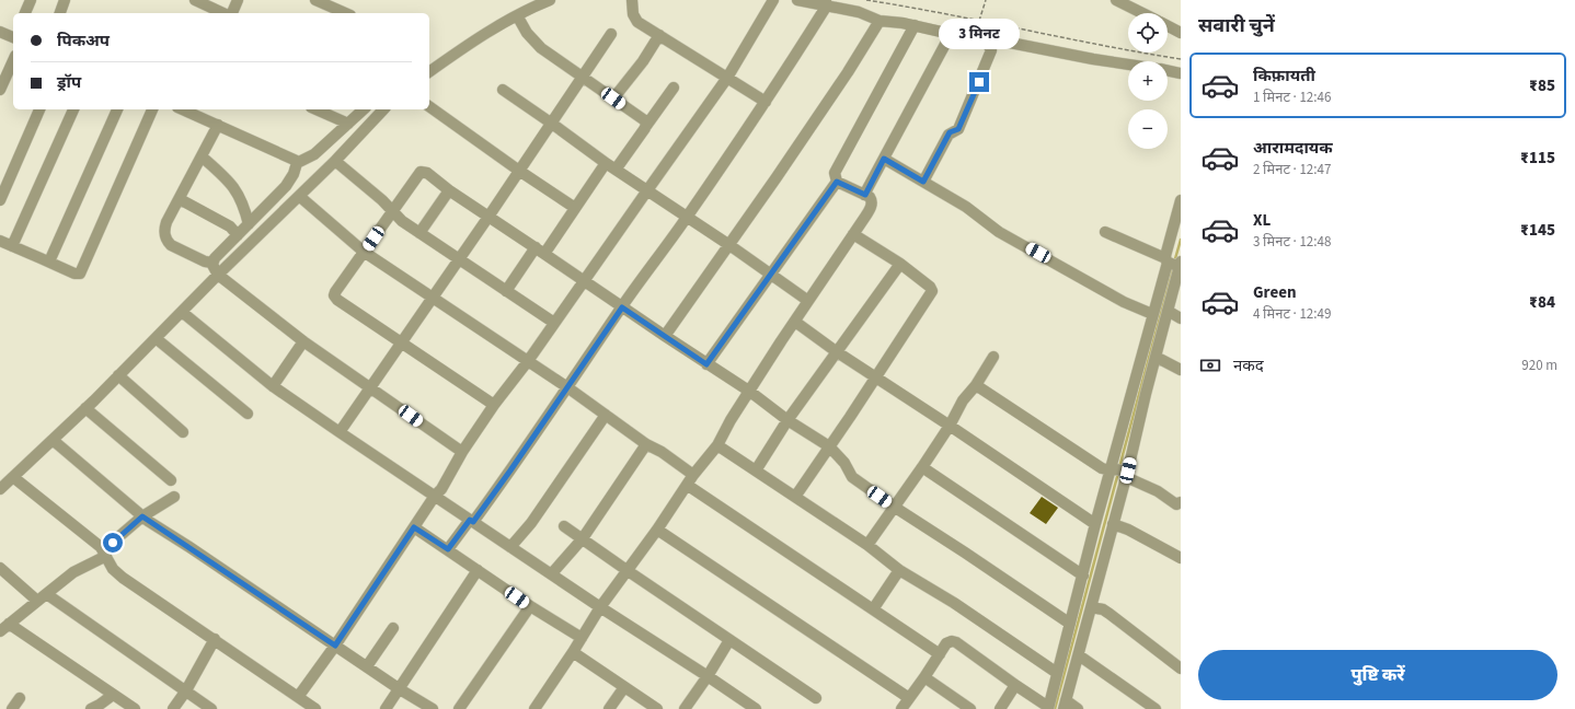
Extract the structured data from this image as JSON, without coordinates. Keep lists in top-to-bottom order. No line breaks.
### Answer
{"page":{"heading":"सवारी चुनें","map_buttons":["+","−"],"banner":["पिकअप","ड्रॉप"],"bubble":"3 मिनट","list":[{"name":"किफ़ायती","note":"1 मिनट · 12:46","value":"₹85"},{"name":"आरामदायक","note":"2 मिनट · 12:47","value":"₹115"},{"name":"XL","note":"3 मिनट · 12:48","value":"₹145"},{"name":"Green","note":"4 मिनट · 12:49","value":"₹84"}],"pay":["नकद","920 m"],"buttons":"पुष्टि करें"}}
